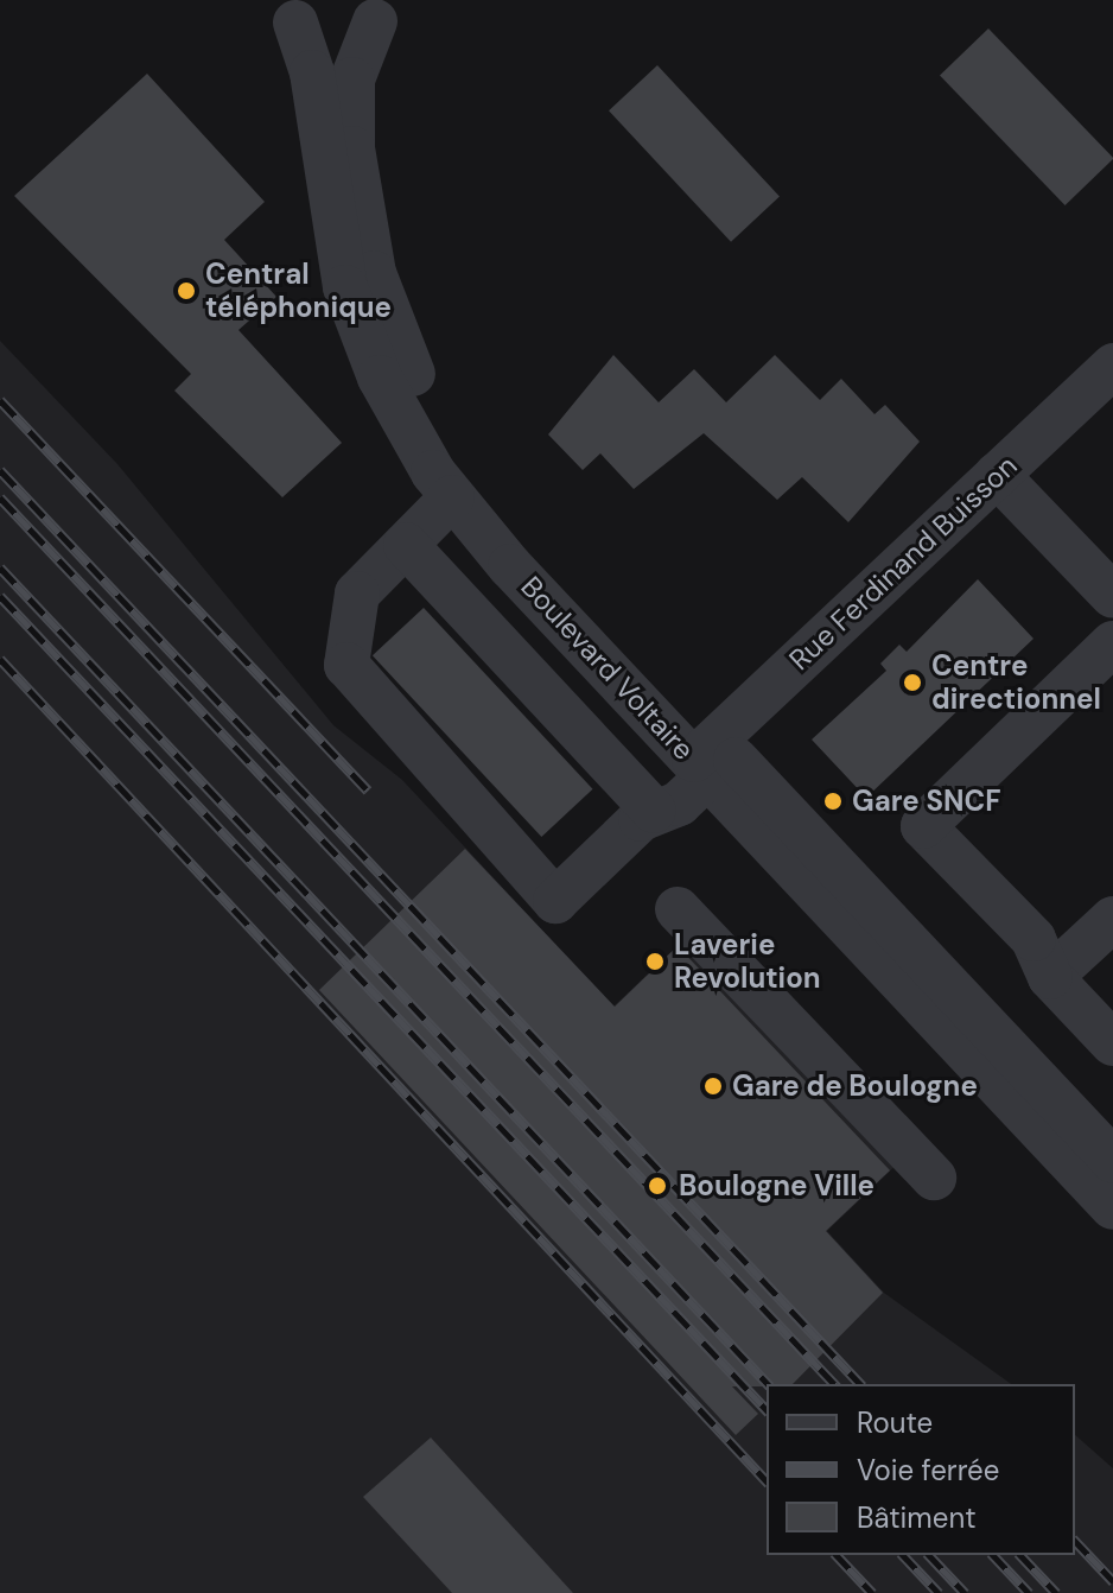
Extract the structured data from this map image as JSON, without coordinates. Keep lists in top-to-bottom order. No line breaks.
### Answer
{"streets":{"street":["Rue Ferdinand Buisson","Boulevard Voltaire"]},"crossings":[["Rue Ferdinand Buisson","Boulevard Voltaire"]],"places":["Central téléphonique","Centre directionnel","Gare SNCF","Laverie Revolution","Gare de Boulogne","Boulogne Ville"],"legend":["Route","Voie ferrée","Bâtiment"]}
